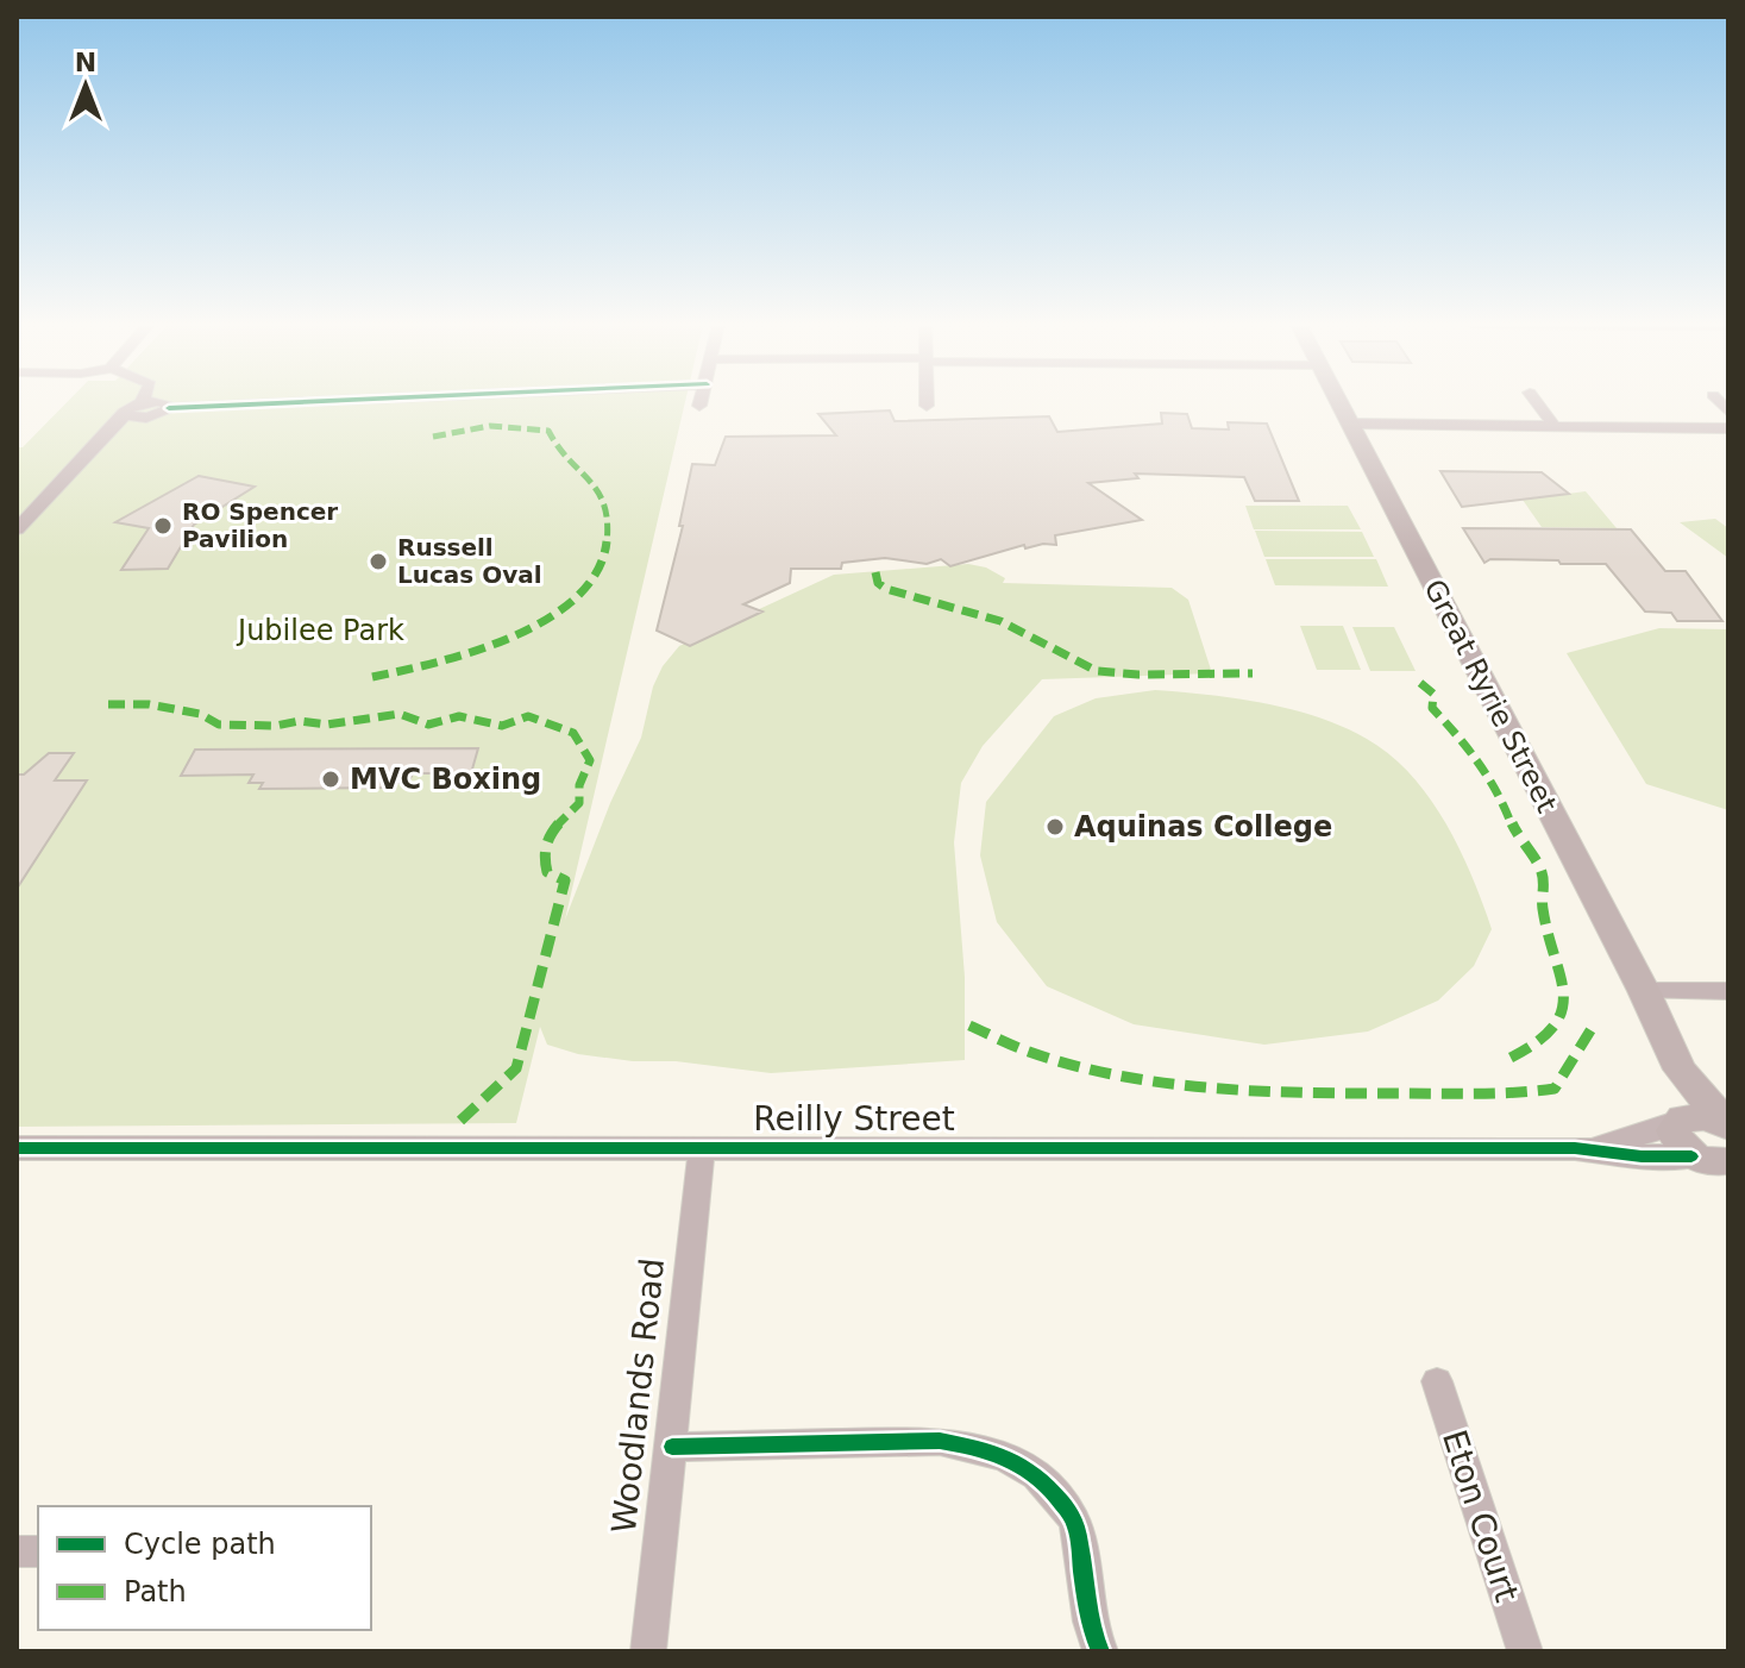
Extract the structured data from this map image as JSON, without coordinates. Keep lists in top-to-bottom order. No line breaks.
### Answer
{"streets":{"main road":["Great Ryrie Street"],"street":["Reilly Street","Woodlands Road","Eton Court"]},"crossings":[["Great Ryrie Street","Reilly Street"],["Reilly Street","Woodlands Road"]],"parks":["Jubilee Park"],"places":["RO Spencer Pavilion","Russell Lucas Oval","MVC Boxing","Aquinas College"],"legend":["Cycle path","Path"],"north":"top"}
